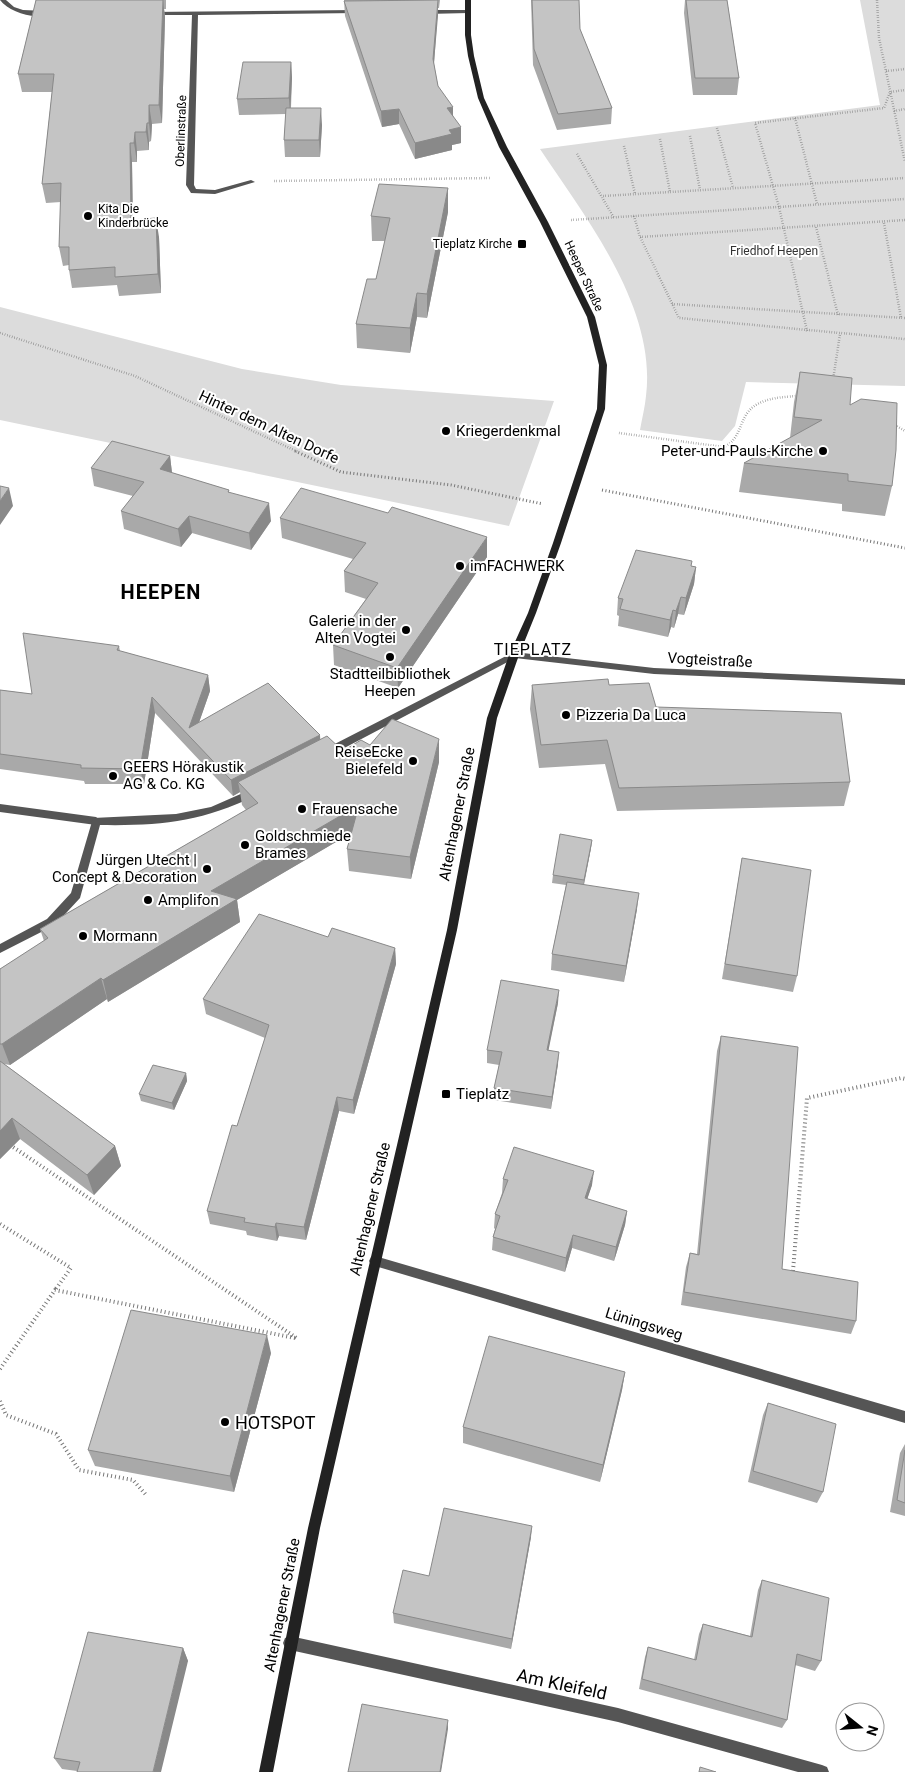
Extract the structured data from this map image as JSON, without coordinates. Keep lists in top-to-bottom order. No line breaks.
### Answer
{"streets":{"main road":["Heeper Straße","Altenhagener Straße"],"street":["Oberlinstraße","Vogteistraße","Lüningsweg","Am Kleifeld"],"path":["Hinter dem Alten Dorfe"]},"crossings":[["Heeper Straße","Hinter dem Alten Dorfe"],["Heeper Straße","Vogteistraße"],["Heeper Straße","Altenhagener Straße"],["Vogteistraße","Altenhagener Straße"],["Altenhagener Straße","Lüningsweg"],["Altenhagener Straße","Am Kleifeld"]],"districts":["HEEPEN","TIEPLATZ"],"parks":["Friedhof Heepen"],"places":{"other":["Kita Die Kinderbrücke","Kriegerdenkmal","Peter-und-Pauls-Kirche","imFACHWERK","Galerie in der Alten Vogtei","Stadtteilbibliothek Heepen","Pizzeria Da Luca","ReiseEcke Bielefeld","GEERS Hörakustik AG & Co. KG","Frauensache","Goldschmiede Brames","Jürgen Utecht | Concept & Decoration","Amplifon","Mormann","HOTSPOT"],"transit":["Tieplatz Kirche","Tieplatz"]},"north":"right"}
